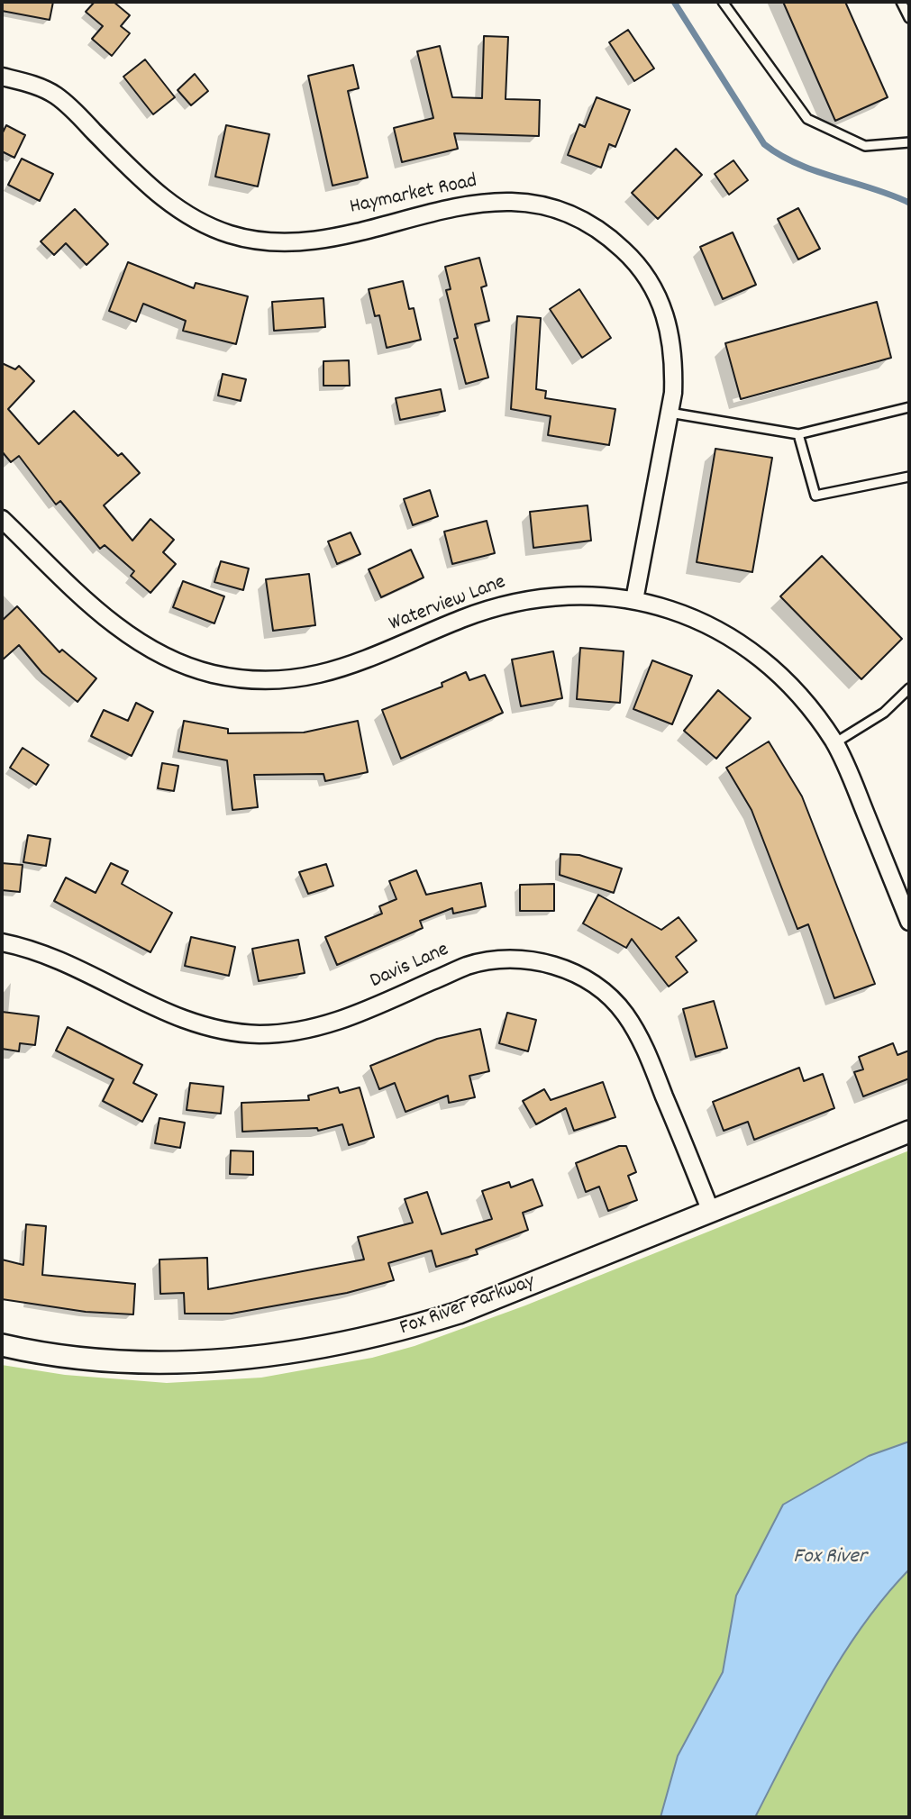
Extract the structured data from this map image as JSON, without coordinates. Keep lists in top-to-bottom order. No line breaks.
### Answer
{"streets":{"street":["Haymarket Road","Waterview Lane","Davis Lane","Fox River Parkway"]},"crossings":[["Haymarket Road","Waterview Lane"],["Davis Lane","Fox River Parkway"]],"water":["Fox River"]}
